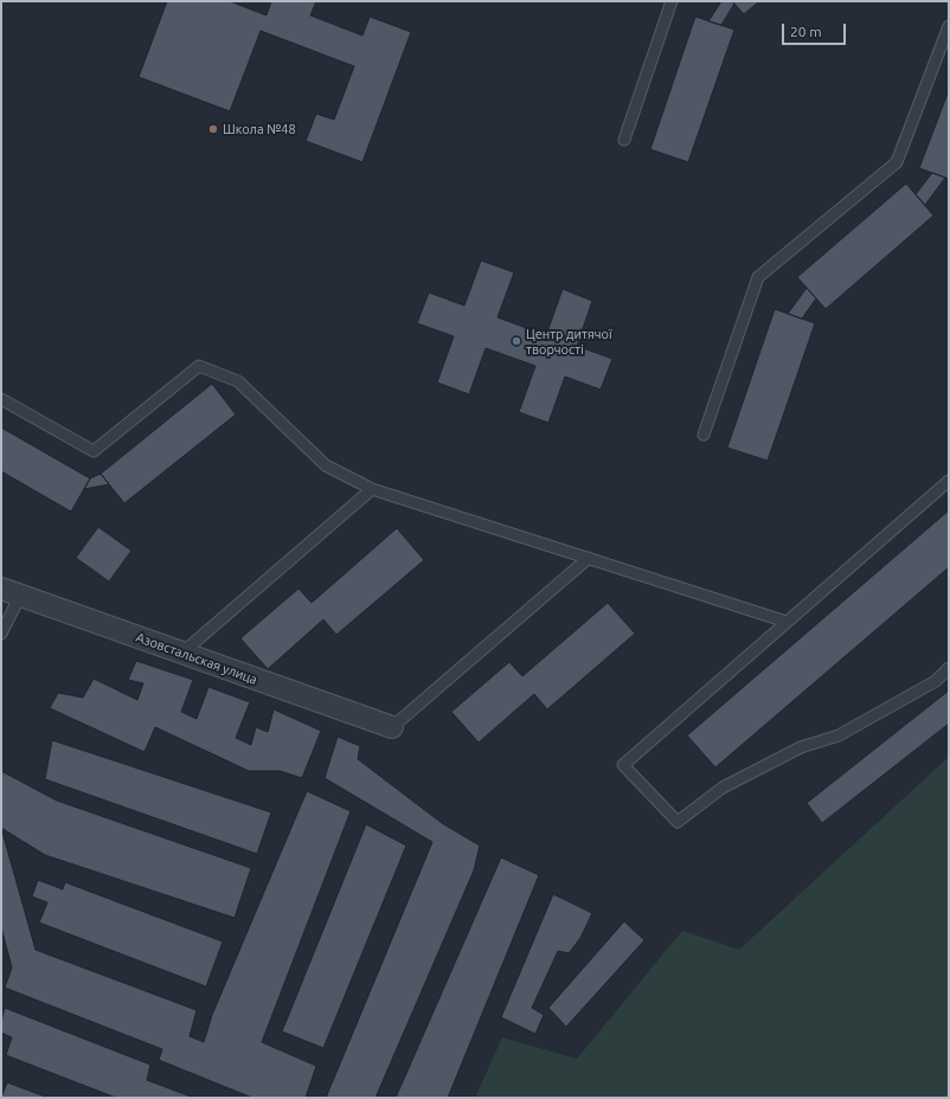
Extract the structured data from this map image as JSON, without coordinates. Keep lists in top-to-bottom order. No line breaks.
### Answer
{"streets":{"street":["Азовстальская улица"]},"places":["Школа №48","Центр дитячої творчості"],"scale_bar":"20 m"}
